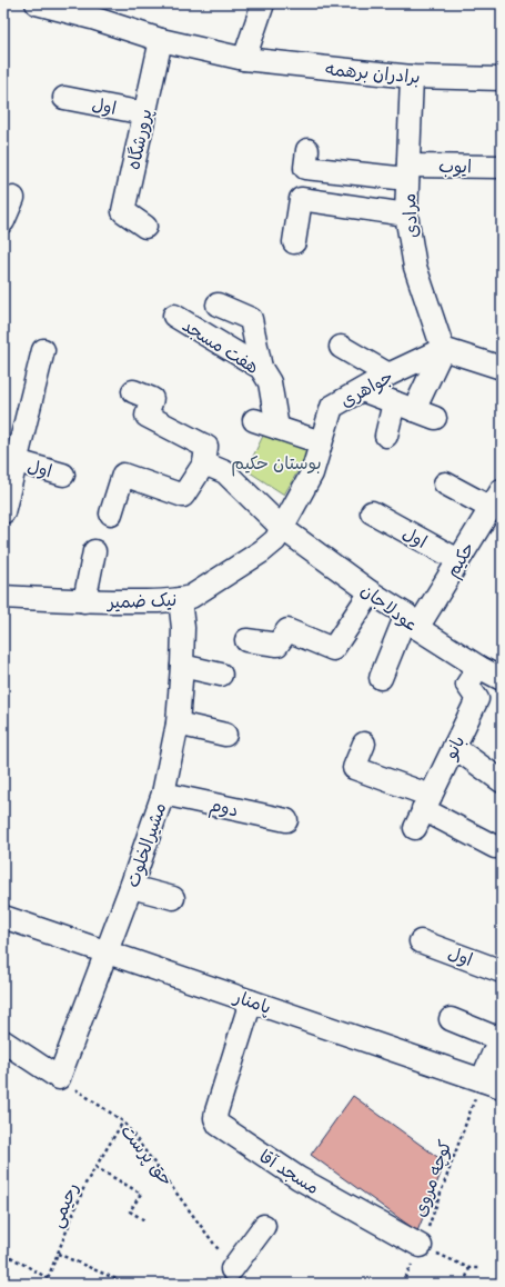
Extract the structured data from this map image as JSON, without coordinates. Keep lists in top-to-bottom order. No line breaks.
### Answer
{"streets":{"street":["برادران برهمه","اول","پرورشگاه","ایوب","مرادی","هفت مسجد","جواهری","حکیم","نیک ضمیر","عودلاجان","بانو","دوم","مشیرالخلوت","پامنار","مسجد آقا"],"path":["حق پرست","کوچه مروی","رحیمی"]},"crossings":[["برادران برهمه","پرورشگاه"],["برادران برهمه","مرادی"],["اول","پرورشگاه"],["اول","حکیم"],["ایوب","مرادی"],["مرادی","جواهری"],["جواهری","نیک ضمیر"],["جواهری","عودلاجان"],["حکیم","عودلاجان"],["نیک ضمیر","عودلاجان"],["نیک ضمیر","مشیرالخلوت"],["عودلاجان","بانو"],["دوم","مشیرالخلوت"],["مشیرالخلوت","پامنار"],["مشیرالخلوت","حق پرست"],["پامنار","مسجد آقا"],["پامنار","کوچه مروی"],["حق پرست","رحیمی"],["مسجد آقا","کوچه مروی"]],"parks":["بوستان حکیم"]}
